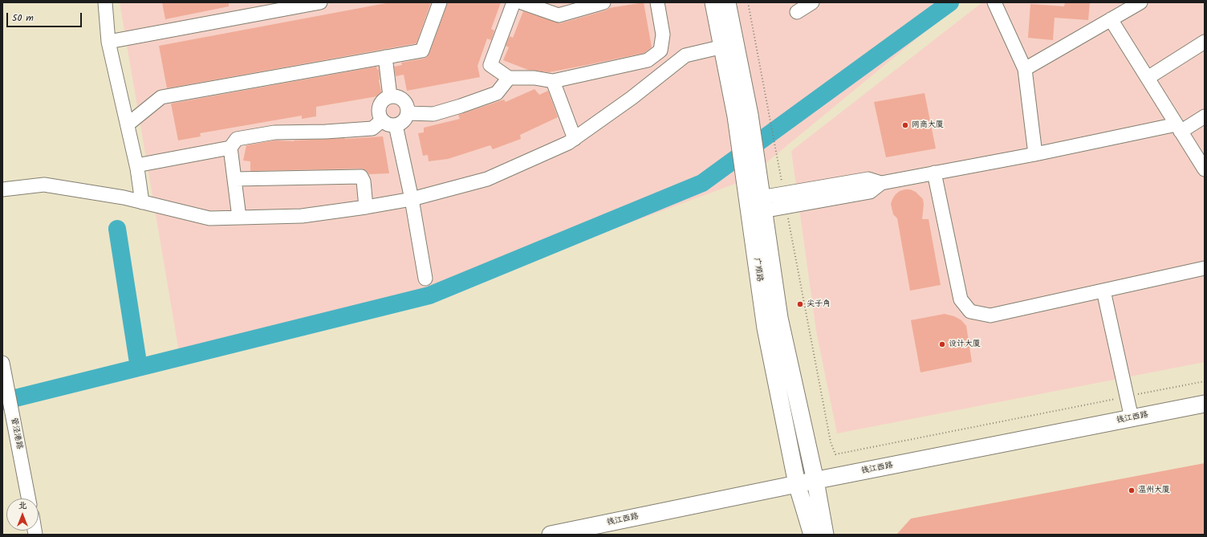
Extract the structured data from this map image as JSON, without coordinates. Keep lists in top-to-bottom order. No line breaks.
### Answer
{"streets":{"main road":["广顺路","钱江西路"],"street":["管泾港路"]},"crossings":[["广顺路","钱江西路"]],"places":["网商大厦","尖子角","设计大厦","温州大厦"],"scale_bar":"50 m","north":"top"}
